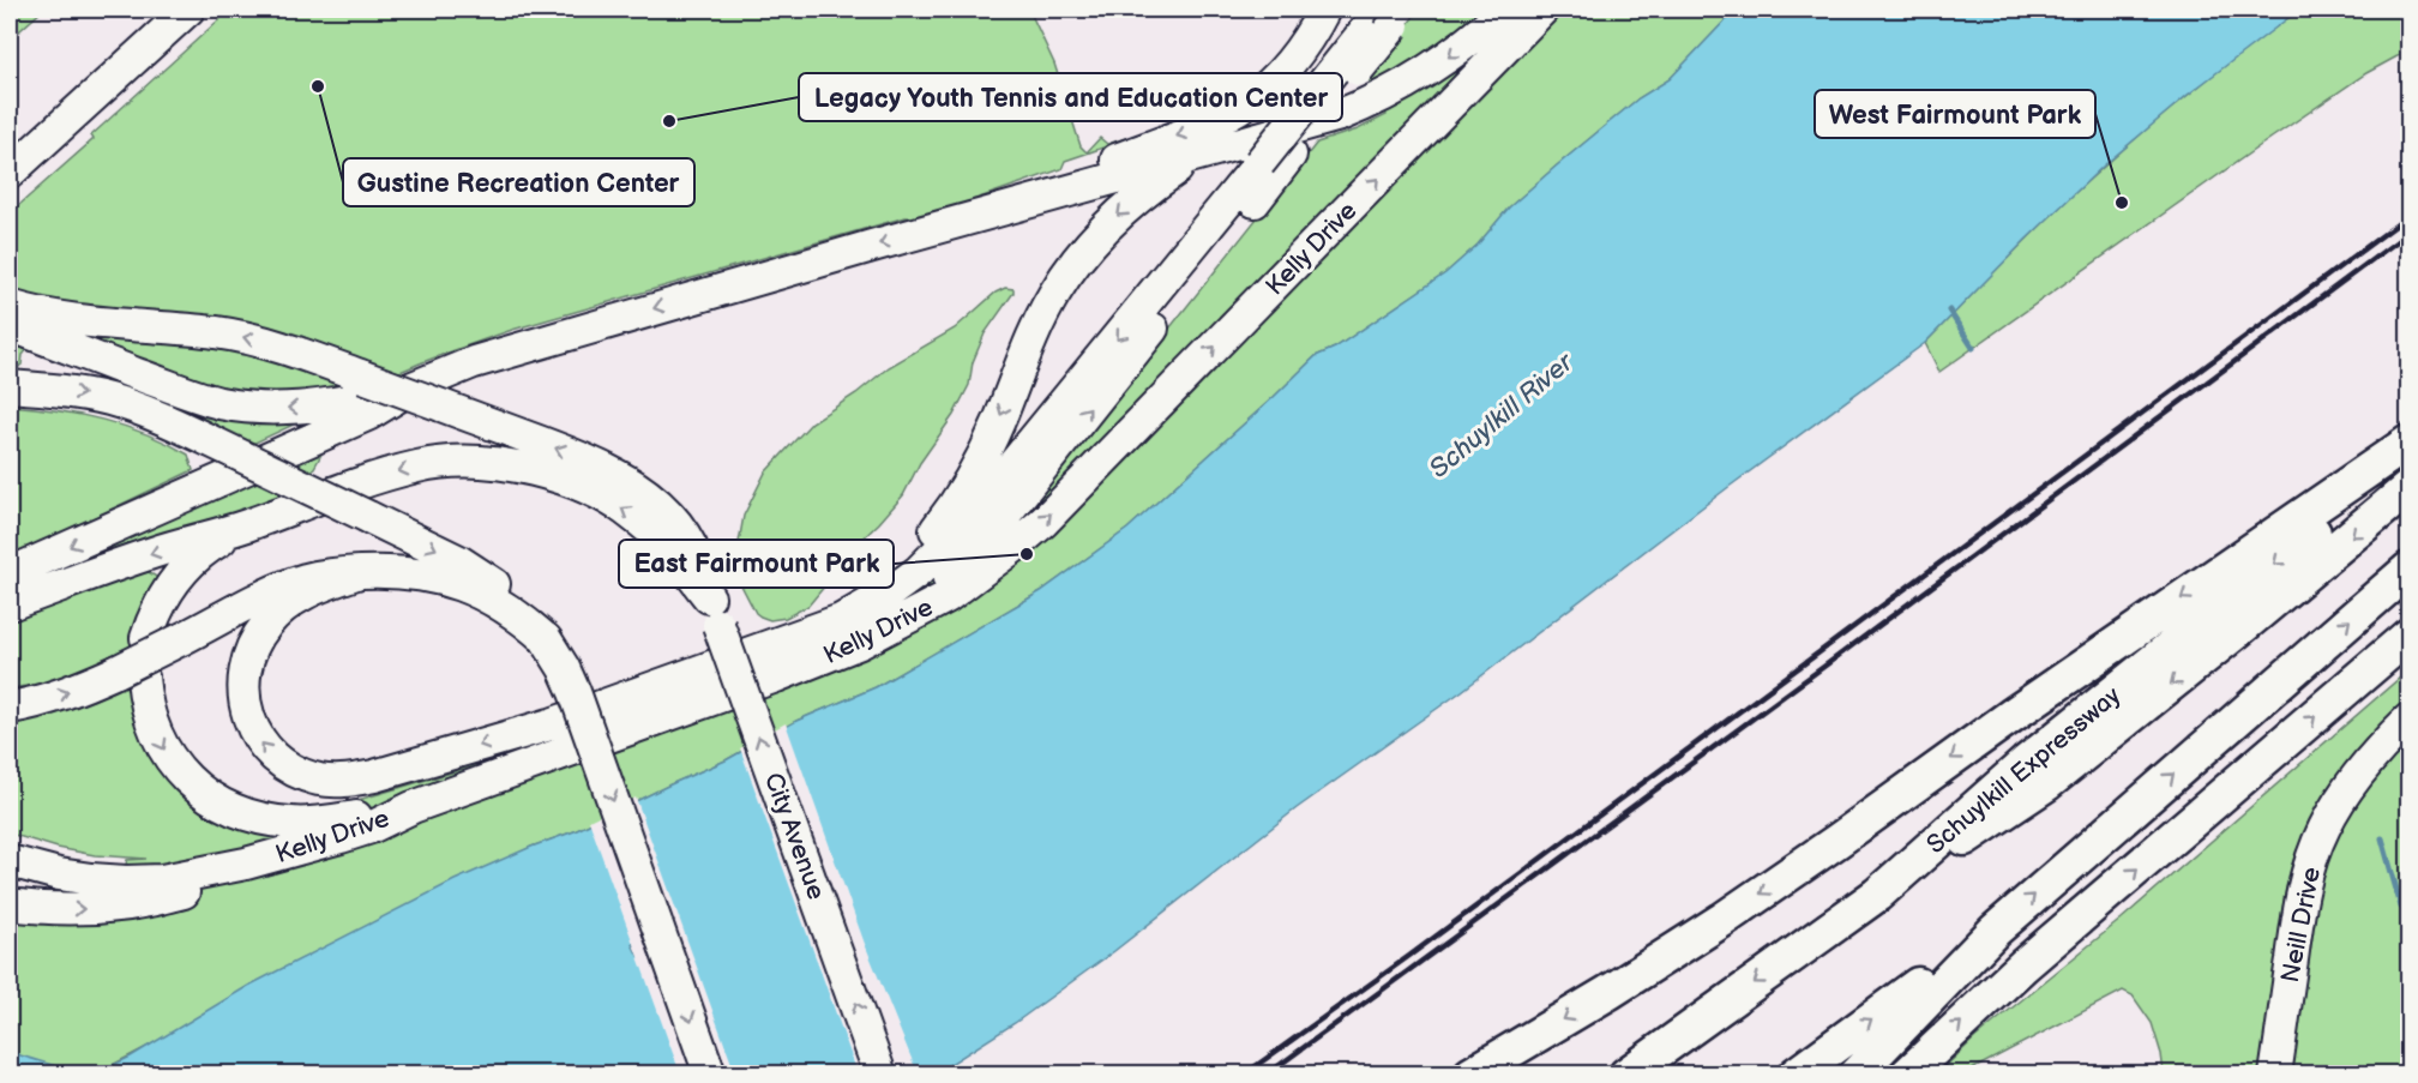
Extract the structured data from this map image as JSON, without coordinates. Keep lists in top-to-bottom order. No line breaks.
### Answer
{"streets":{"highway":["Schuylkill Expressway"],"main road":["Kelly Drive","City Avenue","Neill Drive"]},"water":["Schuylkill River"],"places":["Gustine Recreation Center","Legacy Youth Tennis and Education Center","West Fairmount Park","East Fairmount Park"]}
